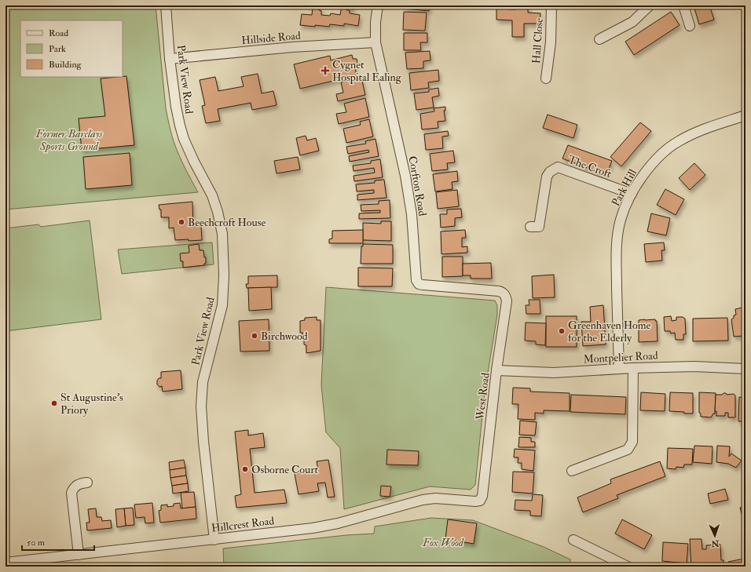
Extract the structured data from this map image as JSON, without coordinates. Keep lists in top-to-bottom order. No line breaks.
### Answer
{"streets":{"street":["Hillside Road","Hall Close","Park View Road","The Croft","Corfton Road","Park Hill","Montpelier Road","West Road","Hillcrest Road"]},"crossings":[["Hillside Road","Park View Road"],["Hillside Road","Corfton Road"],["Park View Road","Hillcrest Road"],["The Croft","Park Hill"],["Corfton Road","West Road"],["Park Hill","Montpelier Road"],["Montpelier Road","West Road"],["West Road","Hillcrest Road"]],"parks":["Former Barclays Sports Ground","Fox Wood"],"places":{"health":["Cygnet Hospital Ealing"],"other":["Beechcroft House","Greenhaven Home for the Elderly","Birchwood","St Augustine's Priory","Osborne Court"]},"legend":["Road","Park","Building"],"scale_bar":"50 m","north":"bottom"}
